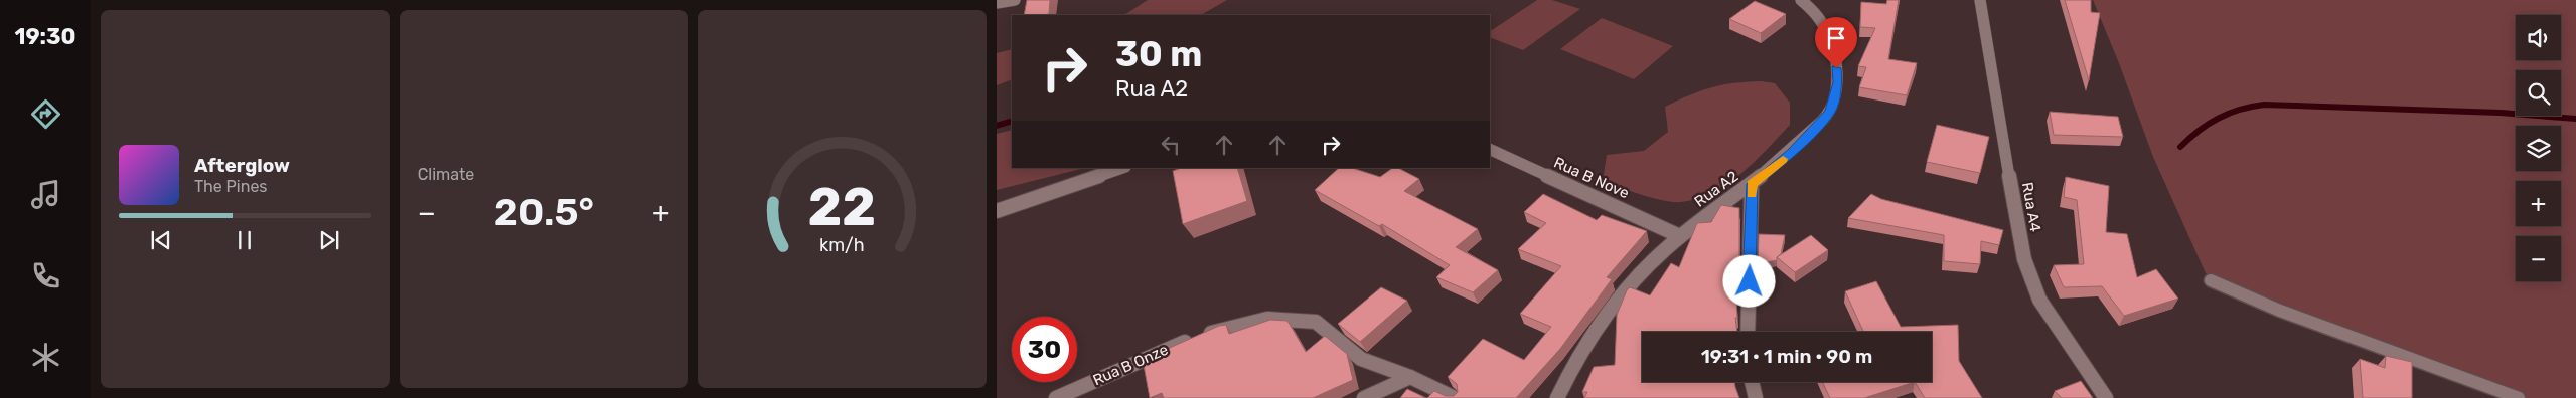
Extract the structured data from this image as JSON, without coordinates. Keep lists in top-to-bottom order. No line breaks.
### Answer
{"streets":{"street":["Rua B Nove","Rua A2","Rua A4","Rua B Onze"]},"crossings":[["Rua B Nove","Rua A2"]],"page":{"tabs":"19:30","tile":"Climate","map_buttons":["+","−"],"turn":["30 m","Rua A2"],"song":["Afterglow","The Pines"],"heat":["−","20.5°","+"],"limit":"30","trip":"19:31 · 1 min · 90 m","gauge":["22","km/h"]}}
